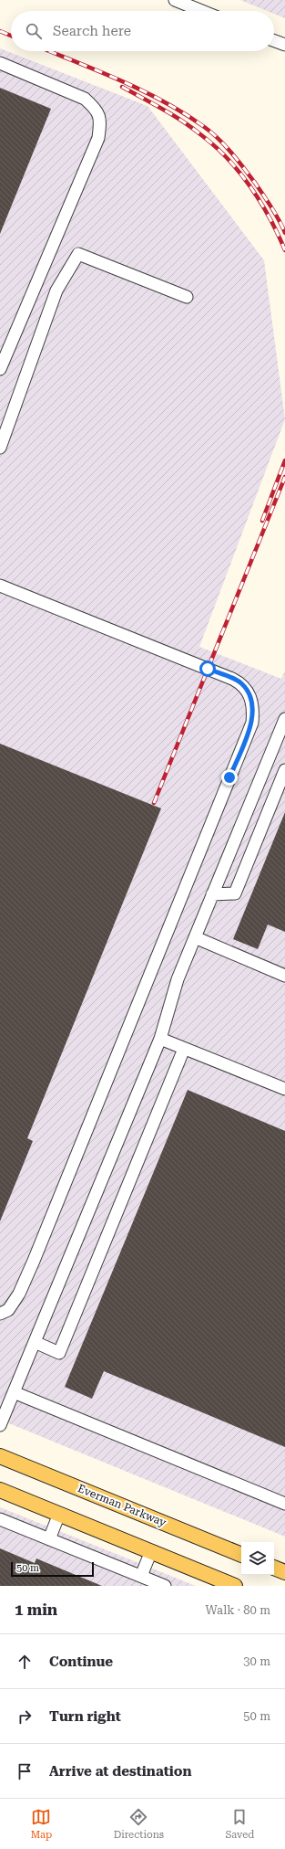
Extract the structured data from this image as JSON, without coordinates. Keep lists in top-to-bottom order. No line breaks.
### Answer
{"streets":{"main road":["Everman Parkway"]},"scale_bar":"50 m","page":{"search":"Search here","scale":"50 m","heading":["1 min","Walk · 80 m"],"list":[["Continue","30 m"],["Turn right","50 m"],"Arrive at destination"],"nav":["Map","Directions","Saved"]}}
